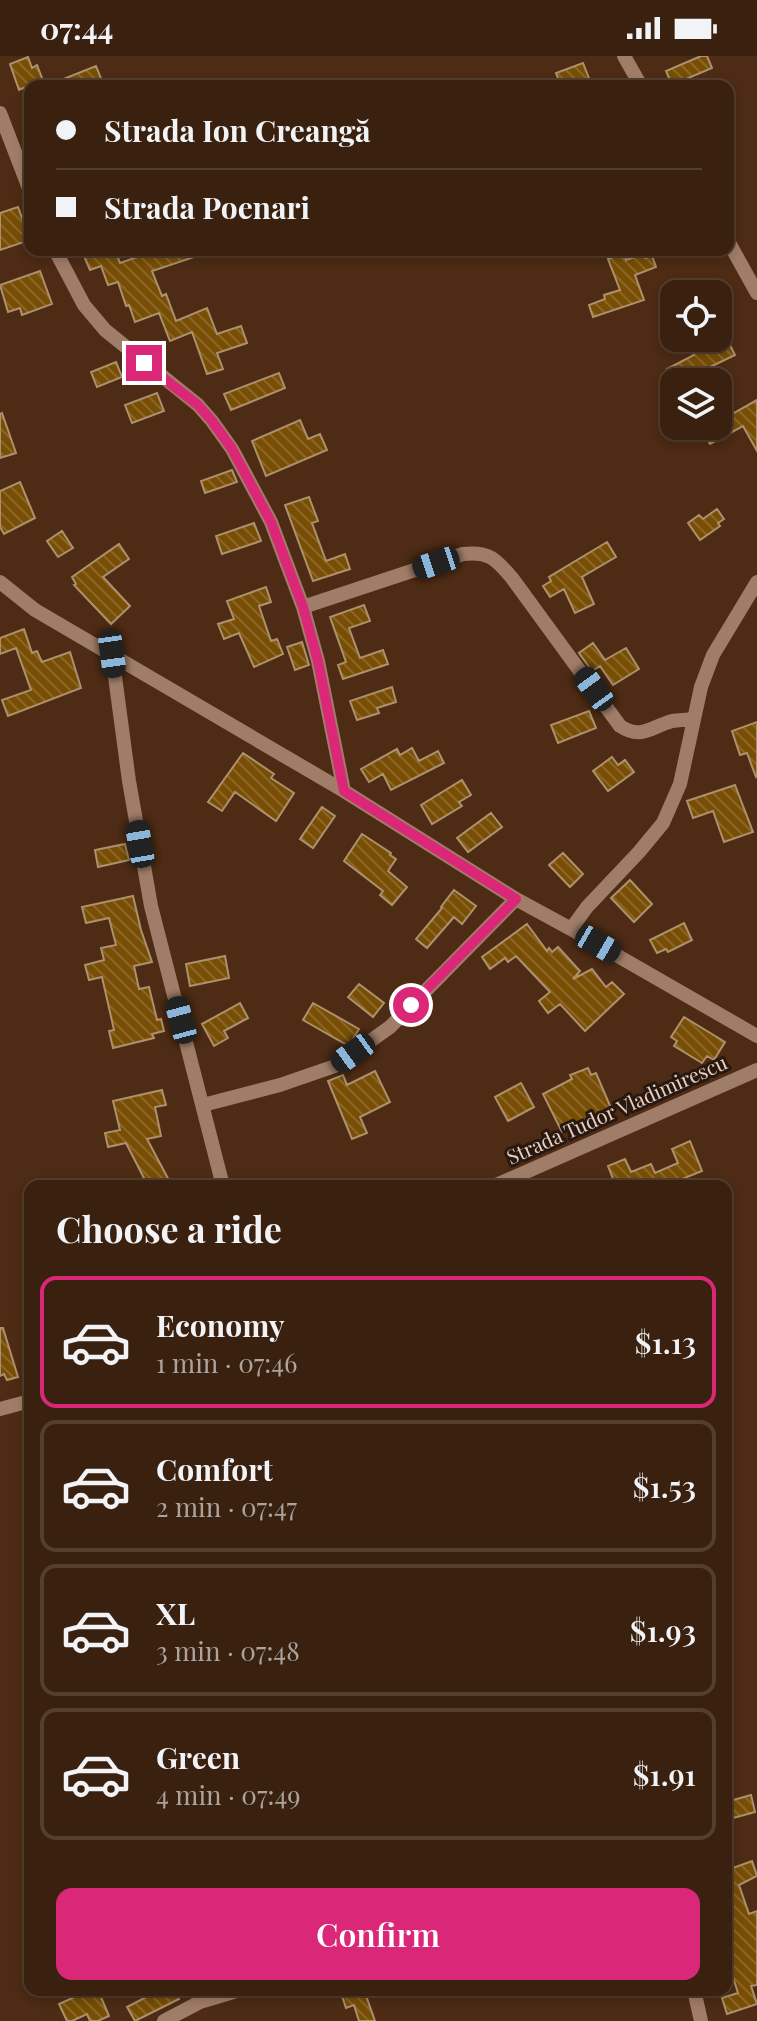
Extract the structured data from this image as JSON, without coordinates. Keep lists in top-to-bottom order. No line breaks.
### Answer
{"streets":{"street":["Strada Tudor Vladimirescu"]},"page":{"status":"07:44","banner":["Strada Ion Creangă","Strada Poenari"],"heading":"Choose a ride","list":[{"name":"Economy","note":"1 min · 07:46","value":"$1.13"},{"name":"Comfort","note":"2 min · 07:47","value":"$1.53"},{"name":"XL","note":"3 min · 07:48","value":"$1.93"},{"name":"Green","note":"4 min · 07:49","value":"$1.91"}],"buttons":"Confirm"}}
